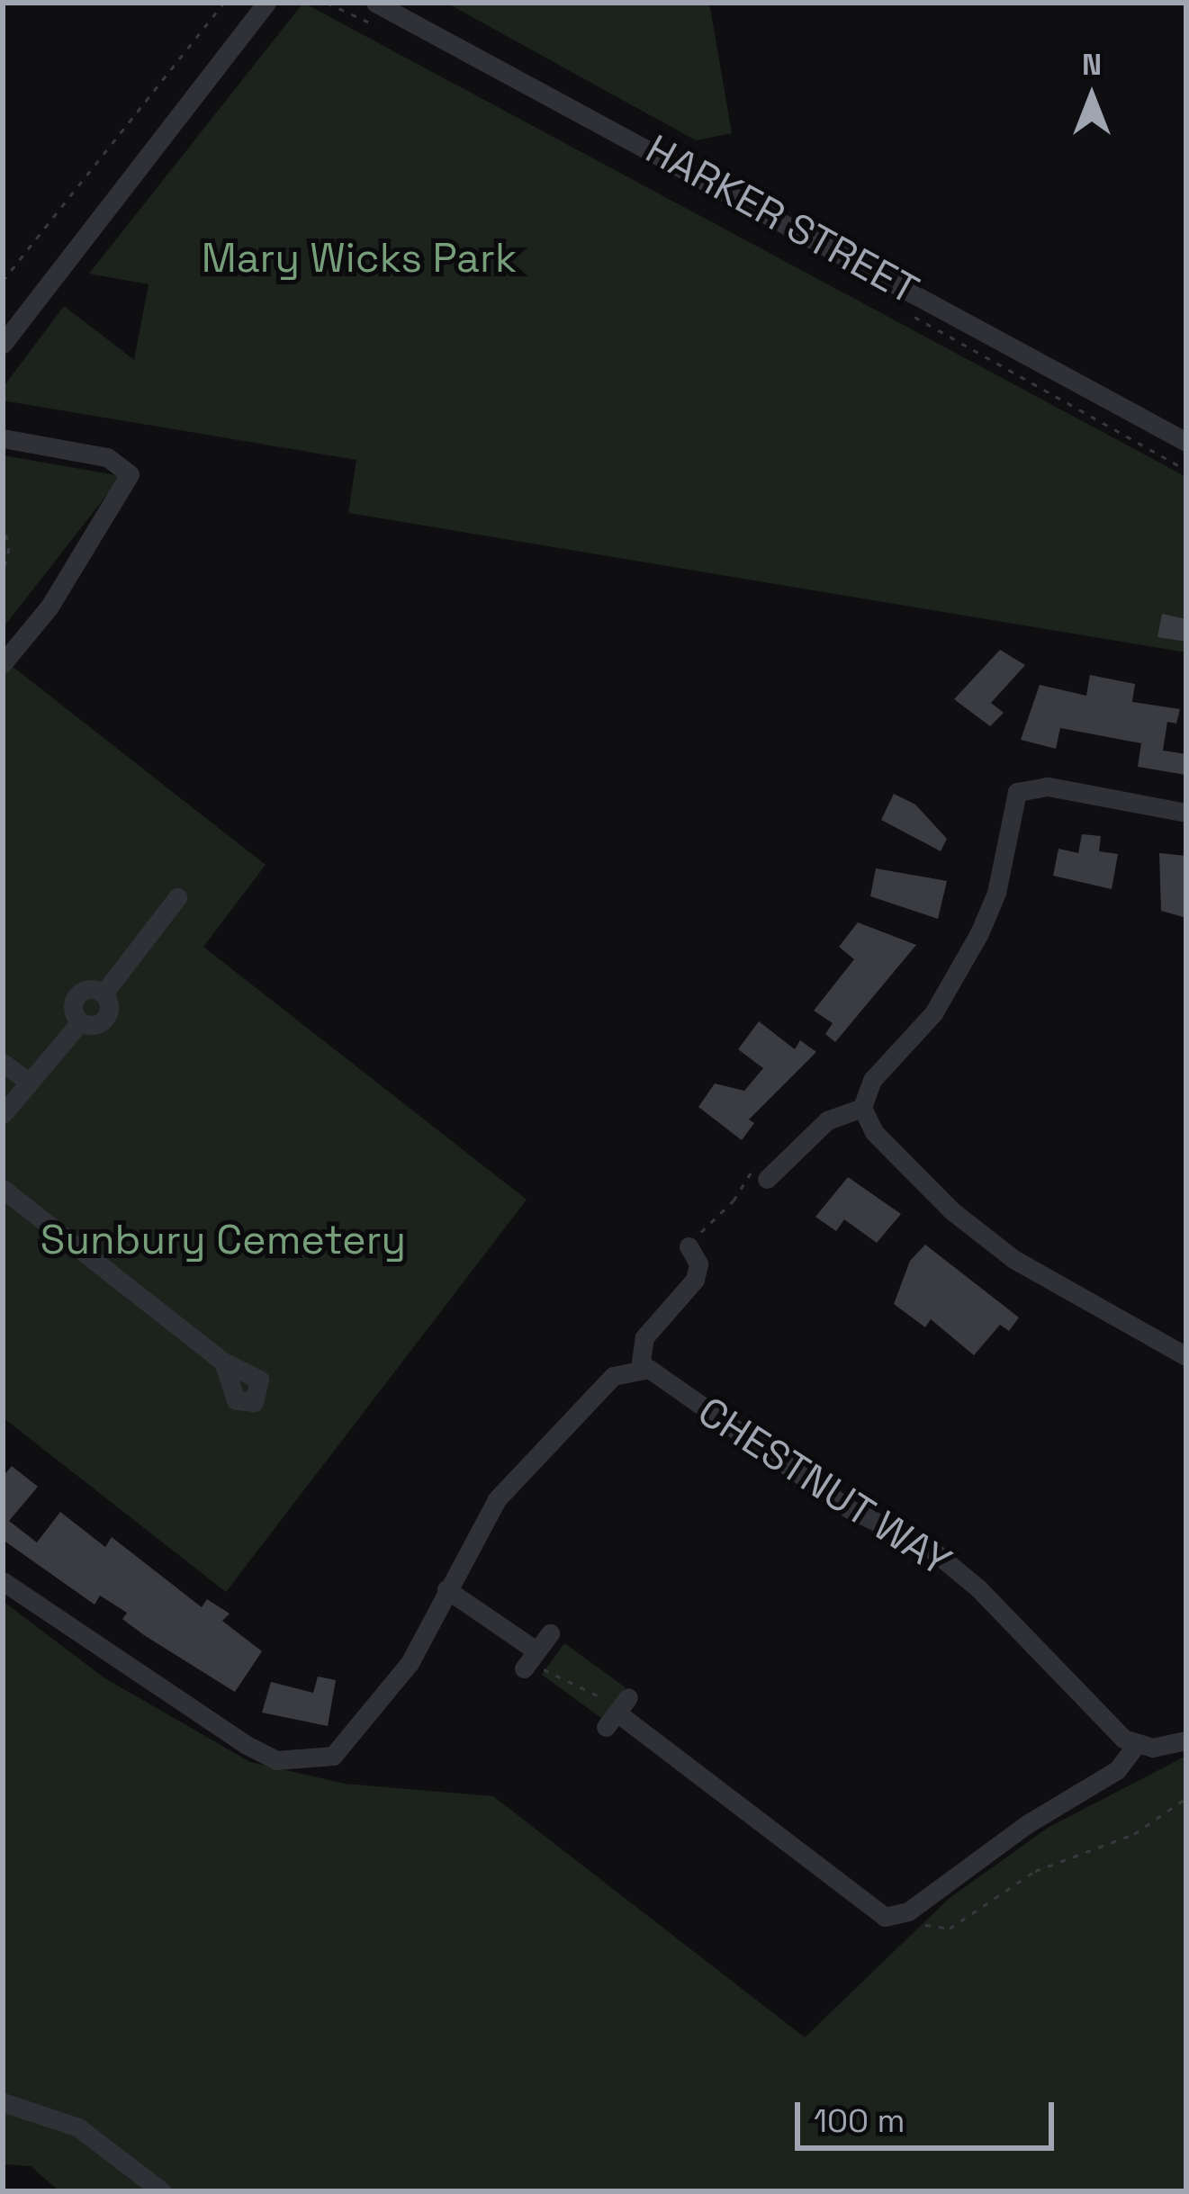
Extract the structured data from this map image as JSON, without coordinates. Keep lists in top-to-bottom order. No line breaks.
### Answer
{"streets":{"street":["HARKER STREET","CHESTNUT WAY"]},"parks":["Mary Wicks Park","Sunbury Cemetery"],"scale_bar":"100 m","north":"top"}
